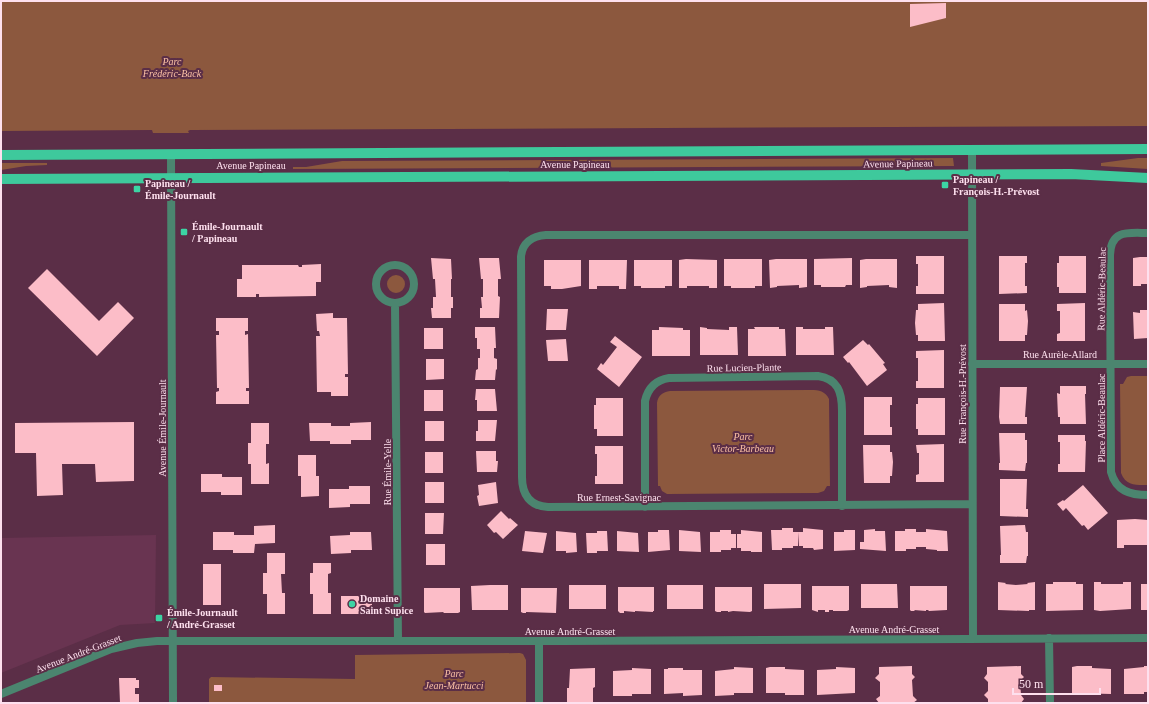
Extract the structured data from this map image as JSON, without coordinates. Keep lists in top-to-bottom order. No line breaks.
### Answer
{"streets":{"main road":["Avenue Papineau"],"street":["Rue Aldéric-Beaulac","Rue Aurèle-Allard","Rue Lucien-Plante","Rue François-H.-Prévost","Place Aldéric-Beaulac","Avenue Émile-Journault","Rue Émile-Yelle","Rue Ernest-Savignac","Avenue André-Grasset"]},"crossings":[["Avenue Papineau","Rue François-H.-Prévost"],["Avenue Papineau","Avenue Émile-Journault"],["Rue Aldéric-Beaulac","Rue Aurèle-Allard"],["Rue Aldéric-Beaulac","Place Aldéric-Beaulac"],["Rue Aurèle-Allard","Rue François-H.-Prévost"],["Rue Aurèle-Allard","Place Aldéric-Beaulac"],["Rue Lucien-Plante","Rue Ernest-Savignac"],["Rue François-H.-Prévost","Rue Ernest-Savignac"],["Rue François-H.-Prévost","Avenue André-Grasset"],["Avenue Émile-Journault","Avenue André-Grasset"],["Rue Émile-Yelle","Avenue André-Grasset"]],"parks":["Parc Frédéric-Back","Parc Victor-Barbeau","Parc Jean-Martucci"],"places":{"transit":["Papineau / François-H.-Prévost","Papineau / Émile-Journault","Émile-Journault / Papineau","Émile-Journault / André-Grasset"],"other":["Domaine Saint Supice"]},"scale_bar":"50 m"}
